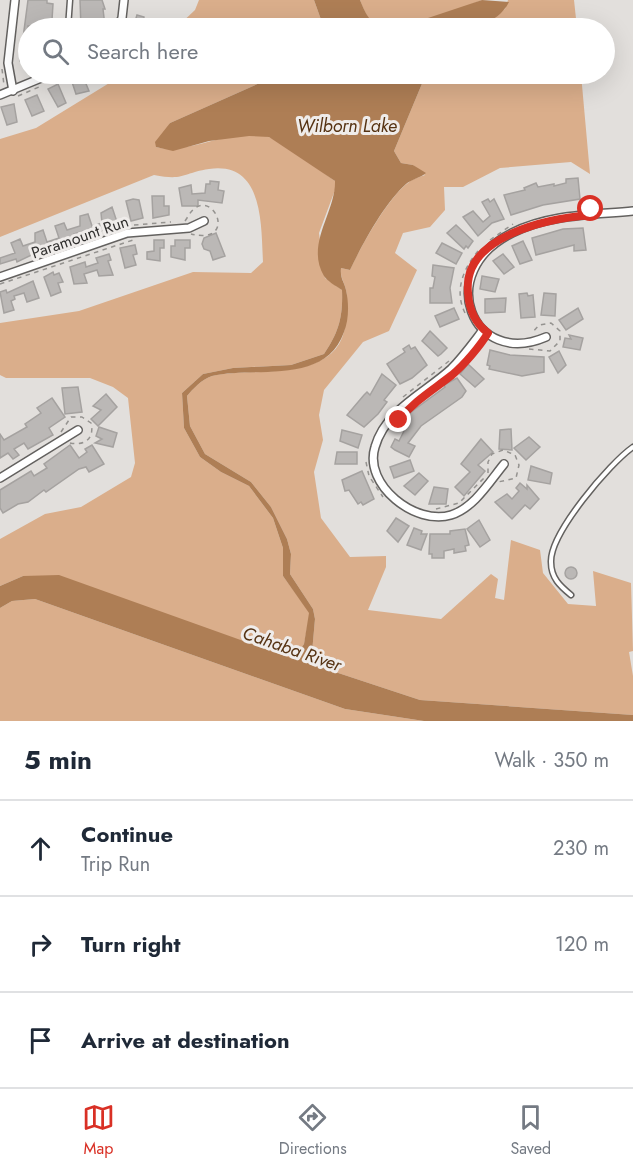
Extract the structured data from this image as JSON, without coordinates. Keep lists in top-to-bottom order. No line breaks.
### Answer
{"streets":{"street":["Paramount Run"]},"water":["Wilborn Lake","Cahaba River"],"page":{"search":"Search here","heading":["5 min","Walk · 350 m"],"list":[["Continue","Trip Run","230 m"],["Turn right","120 m"],"Arrive at destination"],"nav":["Map","Directions","Saved"]}}
